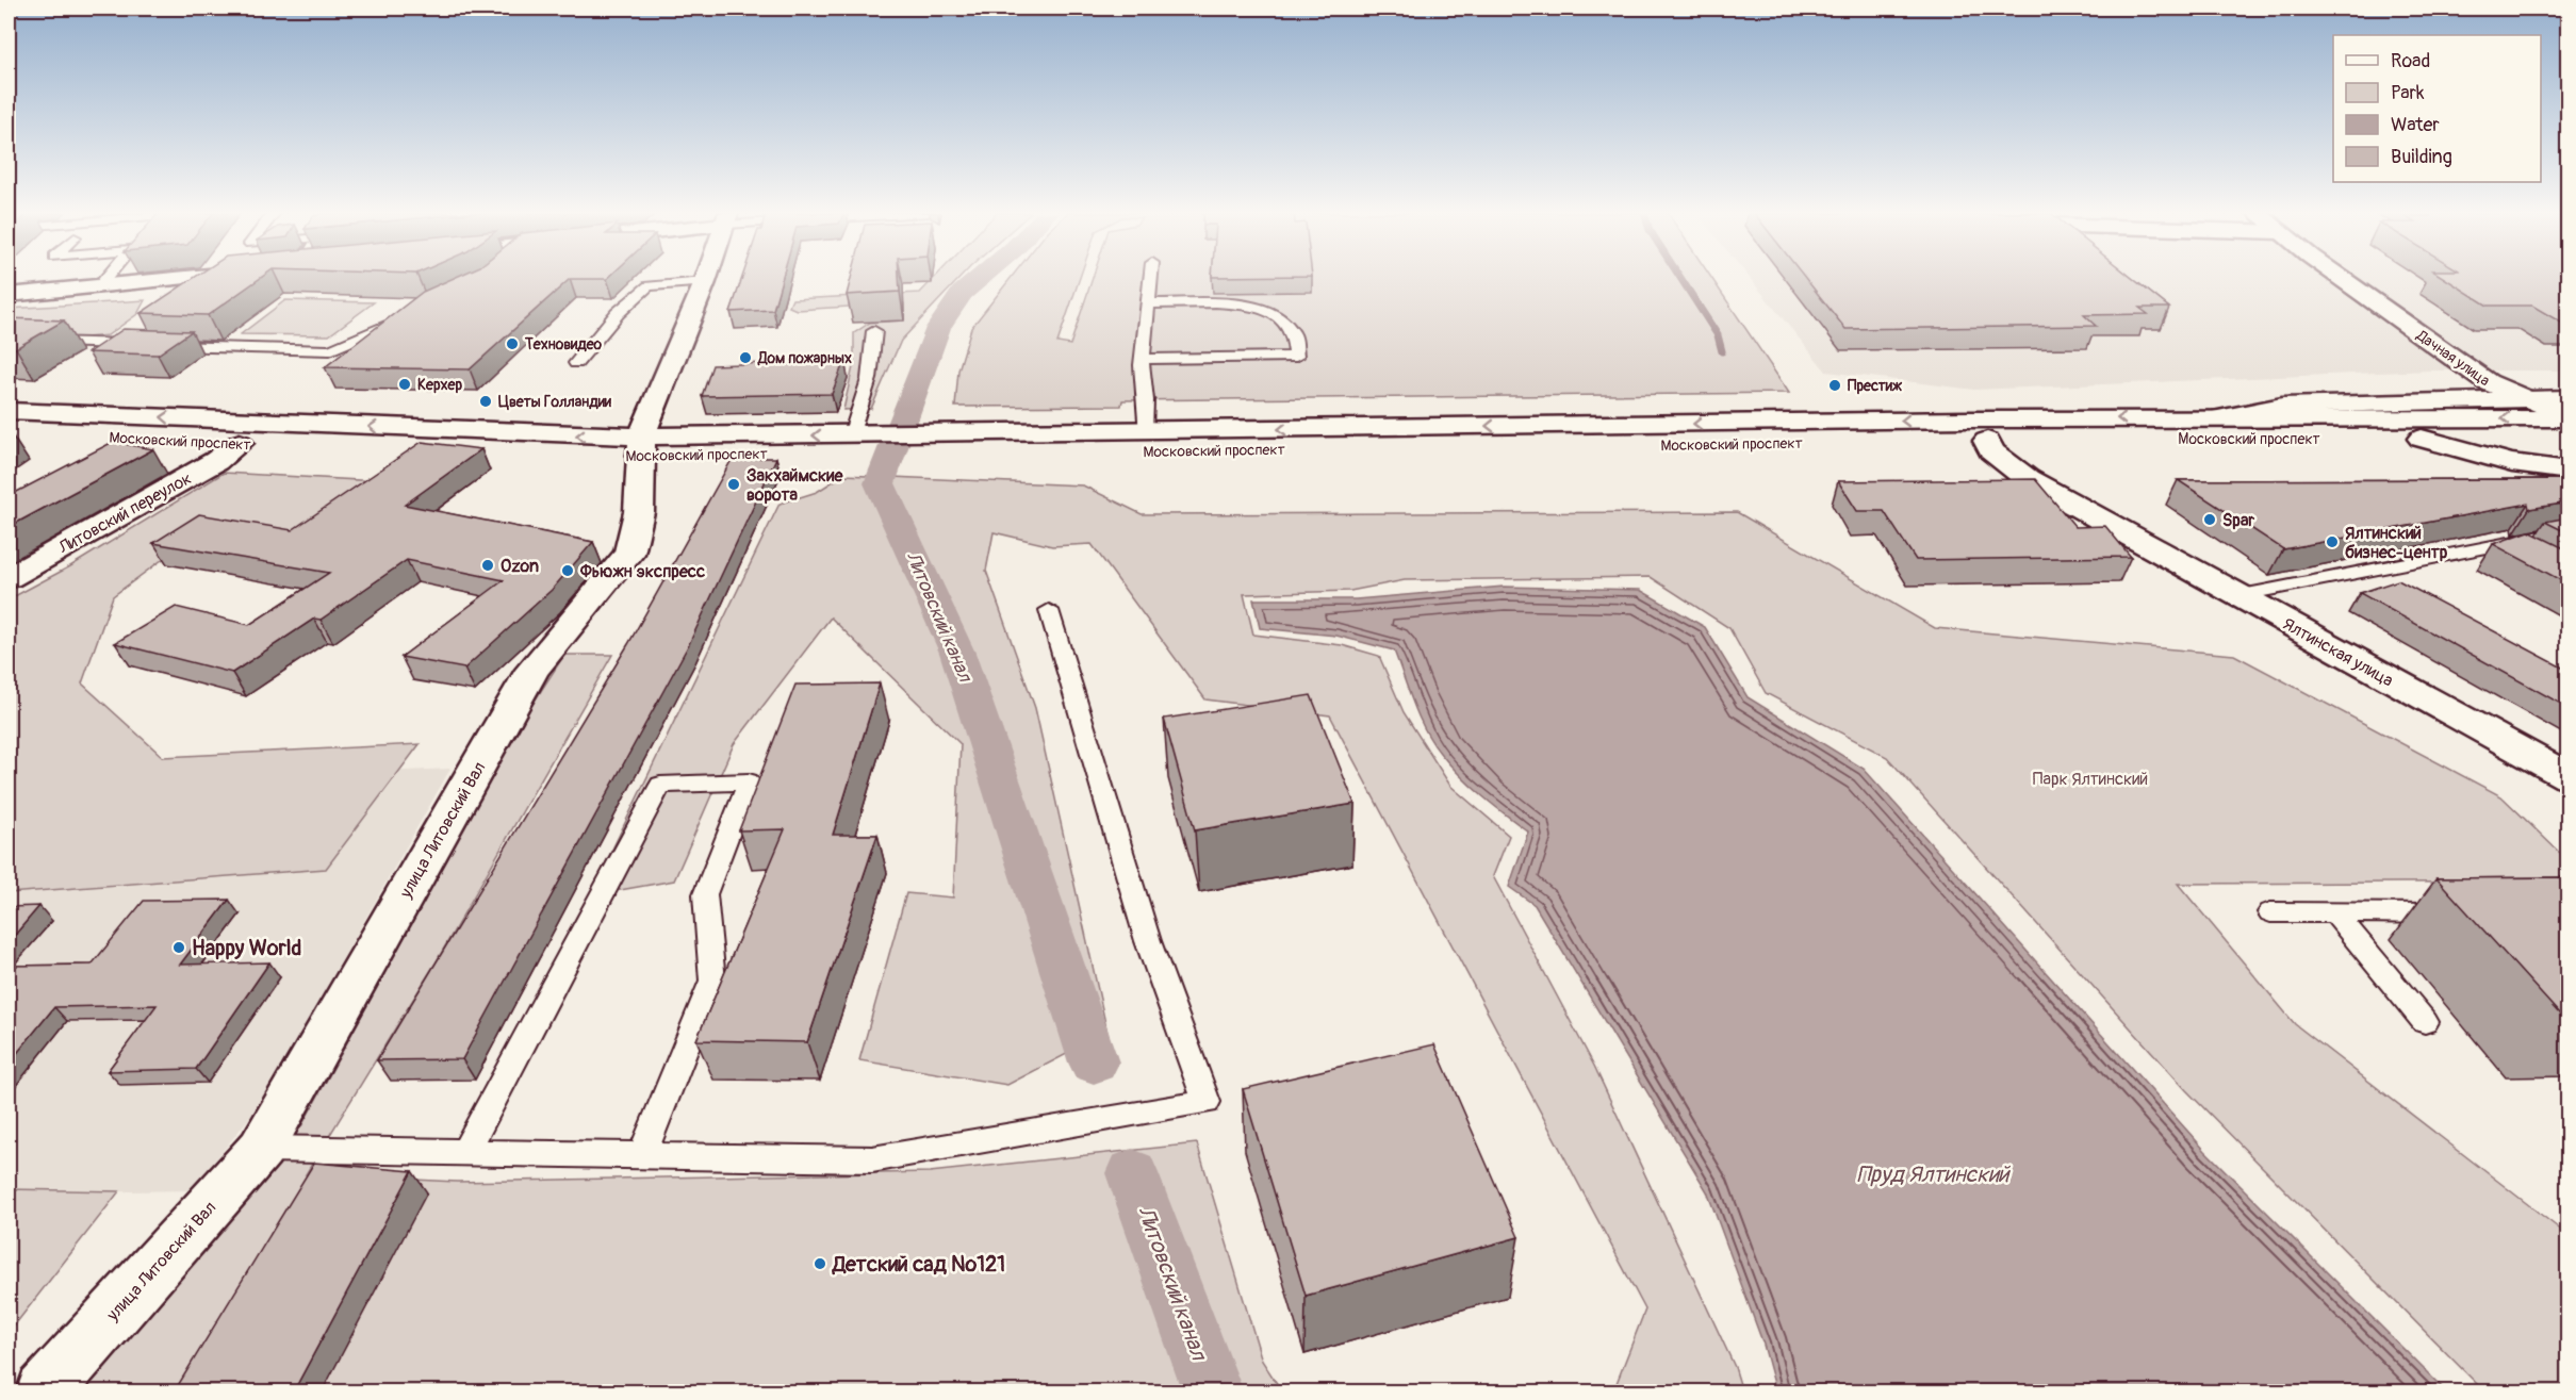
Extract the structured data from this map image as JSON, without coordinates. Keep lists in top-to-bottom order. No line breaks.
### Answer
{"streets":{"main road":["Дачная улица","Московский проспект","Литовский переулок","Ялтинская улица","улица Литовский Вал"]},"crossings":[["Дачная улица","Московский проспект"],["Московский проспект","Литовский переулок"],["Московский проспект","Ялтинская улица"],["Московский проспект","улица Литовский Вал"]],"water":["Литовский канал","Пруд Ялтинский"],"parks":["Парк Ялтинский"],"places":["Техновидео","Дом пожарных","Керхер","Престиж","Цветы Голландии","Закхаймские ворота","Spar","Ялтинский бизнес-центр","Ozon","Фьюжн экспресс","Happy World","Детский сад №121"],"legend":["Road","Park","Water","Building"]}
